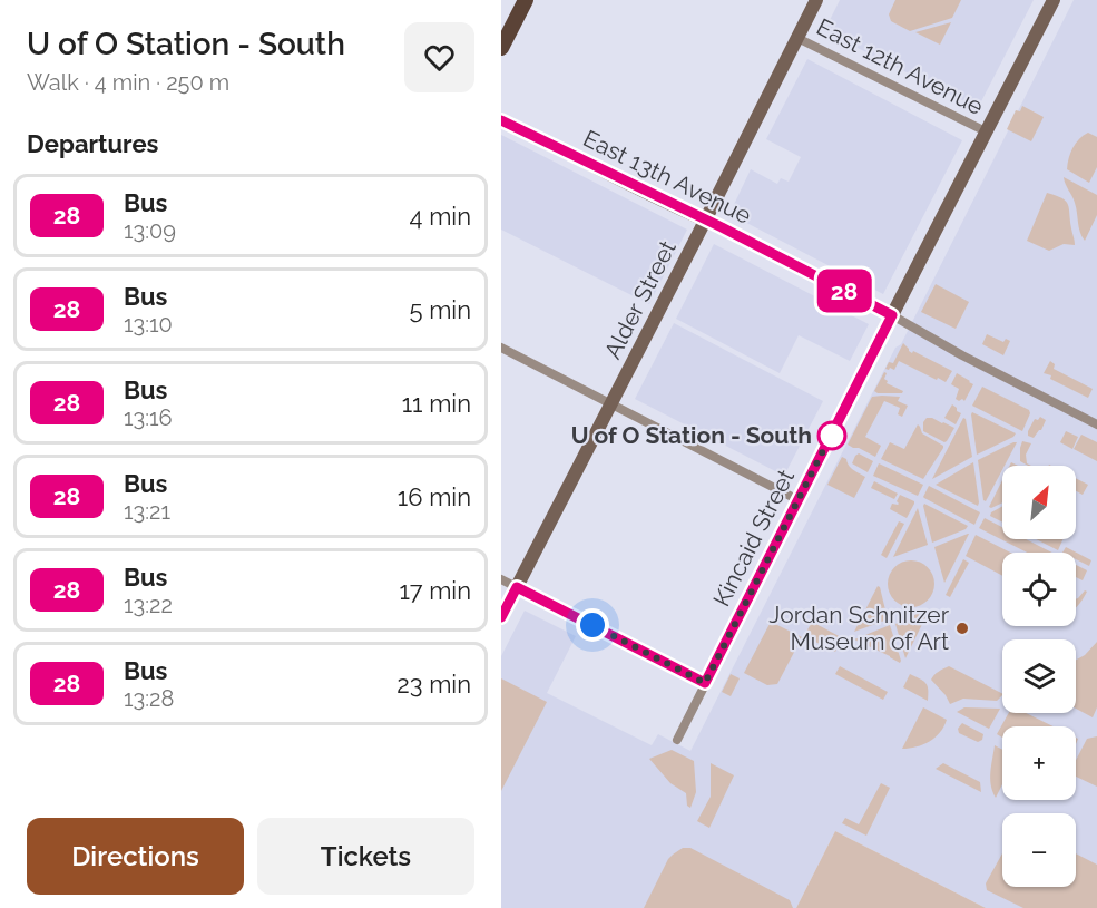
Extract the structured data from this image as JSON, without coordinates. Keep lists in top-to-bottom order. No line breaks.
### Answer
{"streets":{"street":["East 12th Avenue","East 13th Avenue","Alder Street","Kincaid Street"]},"crossings":[["East 12th Avenue","Alder Street"],["East 12th Avenue","Kincaid Street"],["East 13th Avenue","Alder Street"],["East 13th Avenue","Kincaid Street"]],"places":["U of O Station - South","Jordan Schnitzer Museum of Art"],"lines":["bus line 28"],"north":"top right","page":{"heading":[["U of O Station - South","Walk · 4 min · 250 m"],"Departures"],"on_map":"28","list":[{"mark":"28","name":"Bus","note":"13:09","value":"4 min"},{"mark":"28","name":"Bus","note":"13:10","value":"5 min"},{"mark":"28","name":"Bus","note":"13:16","value":"11 min"},{"mark":"28","name":"Bus","note":"13:21","value":"16 min"},{"mark":"28","name":"Bus","note":"13:22","value":"17 min"},{"mark":"28","name":"Bus","note":"13:28","value":"23 min"}],"map_buttons":["+","−"],"buttons":["Directions","Tickets"]}}
